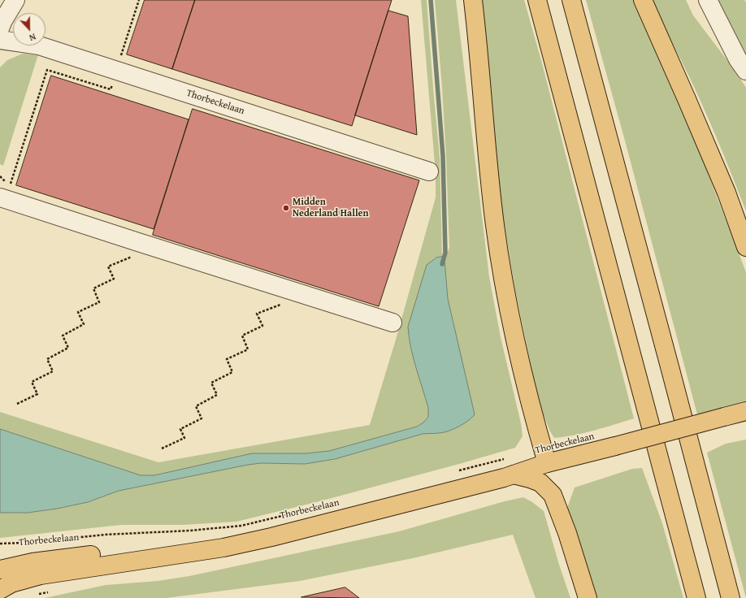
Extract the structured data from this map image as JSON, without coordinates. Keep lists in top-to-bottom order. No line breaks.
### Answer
{"streets":{"main road":["Thorbeckelaan"]},"places":["Midden Nederland Hallen"],"north":"bottom"}
